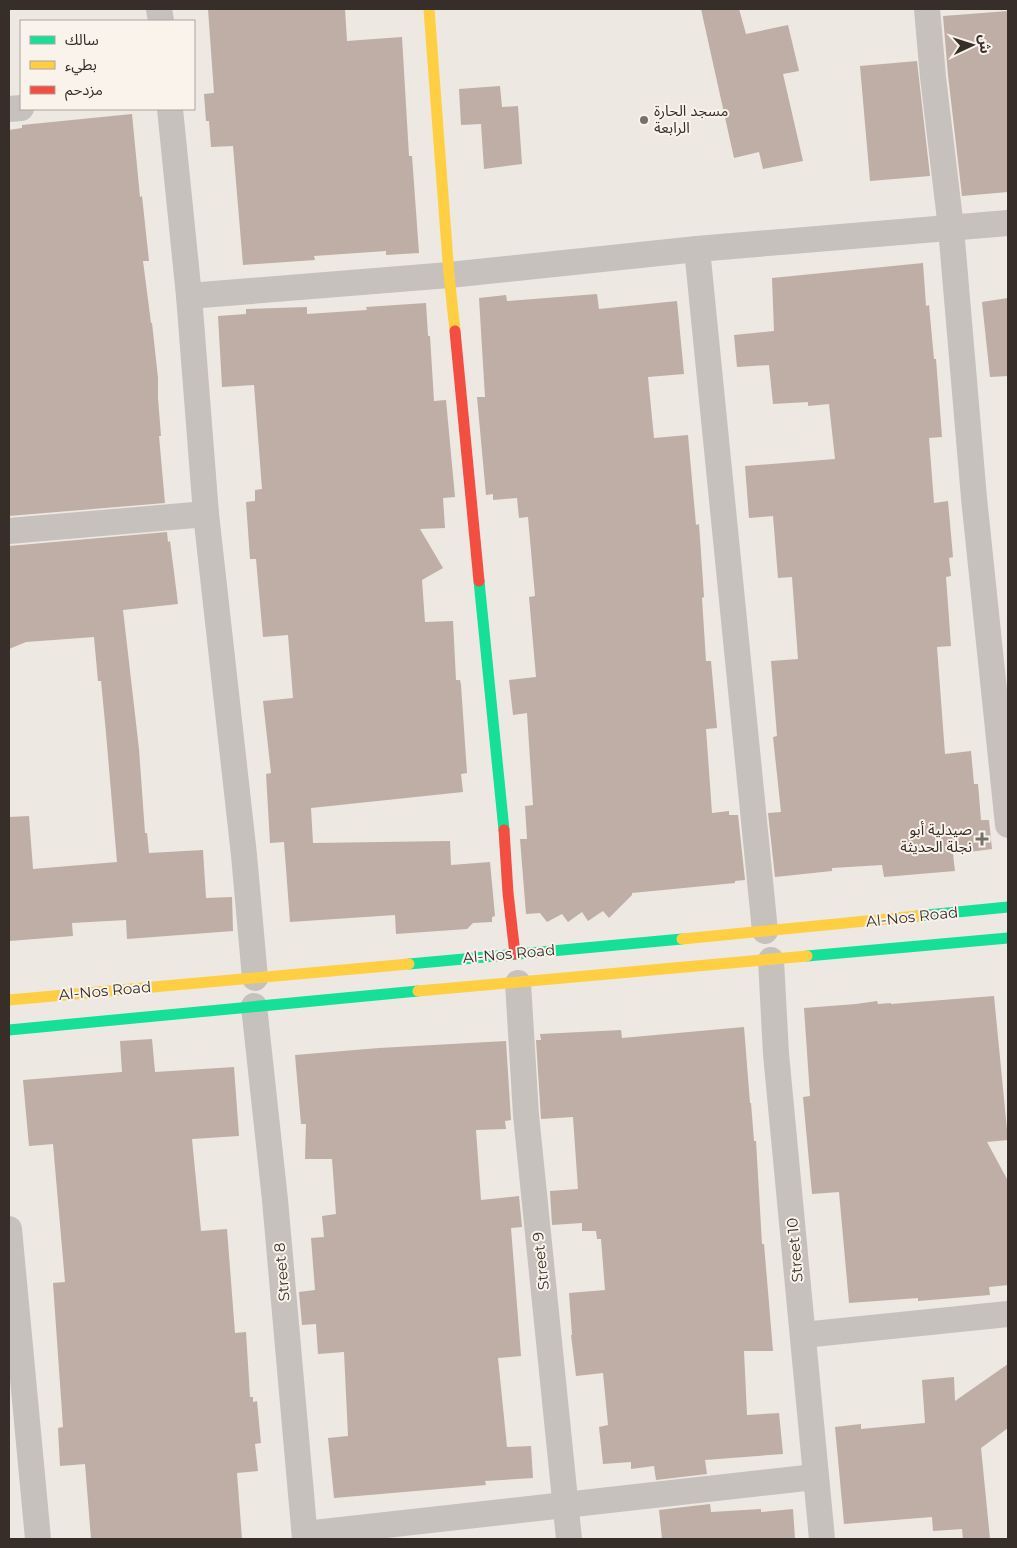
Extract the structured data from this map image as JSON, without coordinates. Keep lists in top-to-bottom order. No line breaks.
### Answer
{"streets":{"main road":["Al-Nos Road"],"street":["Street 10","Street 9","Street 8"]},"crossings":[["Al-Nos Road","Street 10"],["Al-Nos Road","Street 9"],["Al-Nos Road","Street 8"]],"places":{"other":["مسجد الحارة الرابعة"],"health":["صيدلية أبو نجلة الحديثة"]},"legend":["سالك","بطيء","مزدحم"],"north":"right"}
